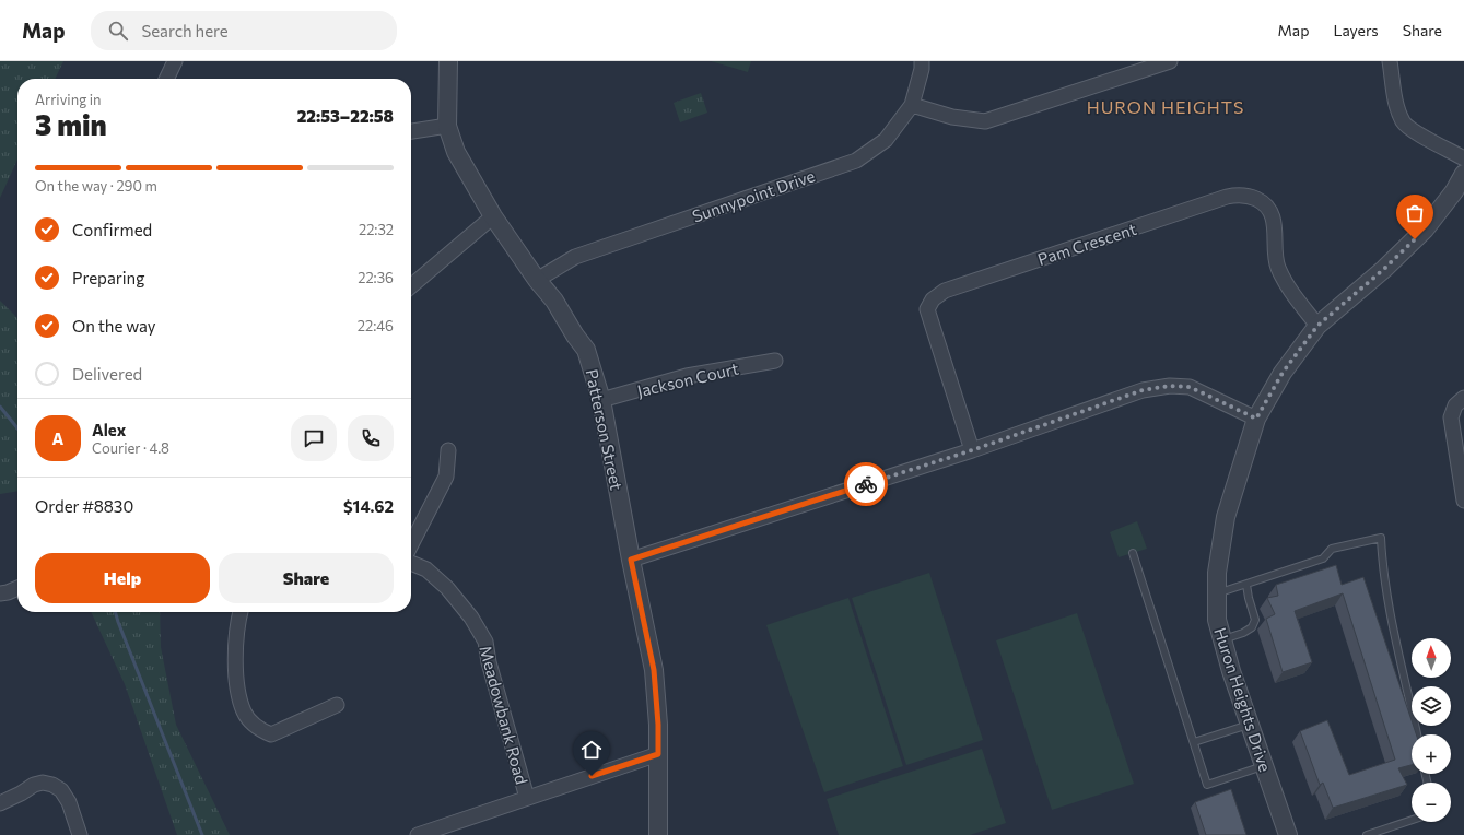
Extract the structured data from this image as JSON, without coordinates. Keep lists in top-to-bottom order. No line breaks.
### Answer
{"streets":{"street":["Sunnypoint Drive","Pam Crescent","Jackson Court","Patterson Street","Huron Heights Drive","Meadowbank Road"]},"crossings":[["Sunnypoint Drive","Patterson Street"],["Pam Crescent","Huron Heights Drive"],["Jackson Court","Patterson Street"]],"districts":["HURON HEIGHTS"],"north":"top","page":{"header":"Map","search":"Search here","nav":["Map","Layers","Share"],"heading":["3 min","Arriving in","22:53–22:58"],"panel":["Alex","Courier · 4.8","Order #8830","$14.62"],"bar":"On the way · 290 m","list":[["Confirmed","22:32"],["Preparing","22:36"],["On the way","22:46"],"Delivered"],"round":"A","buttons":["Help","Share"],"map_buttons":["+","−"]}}
